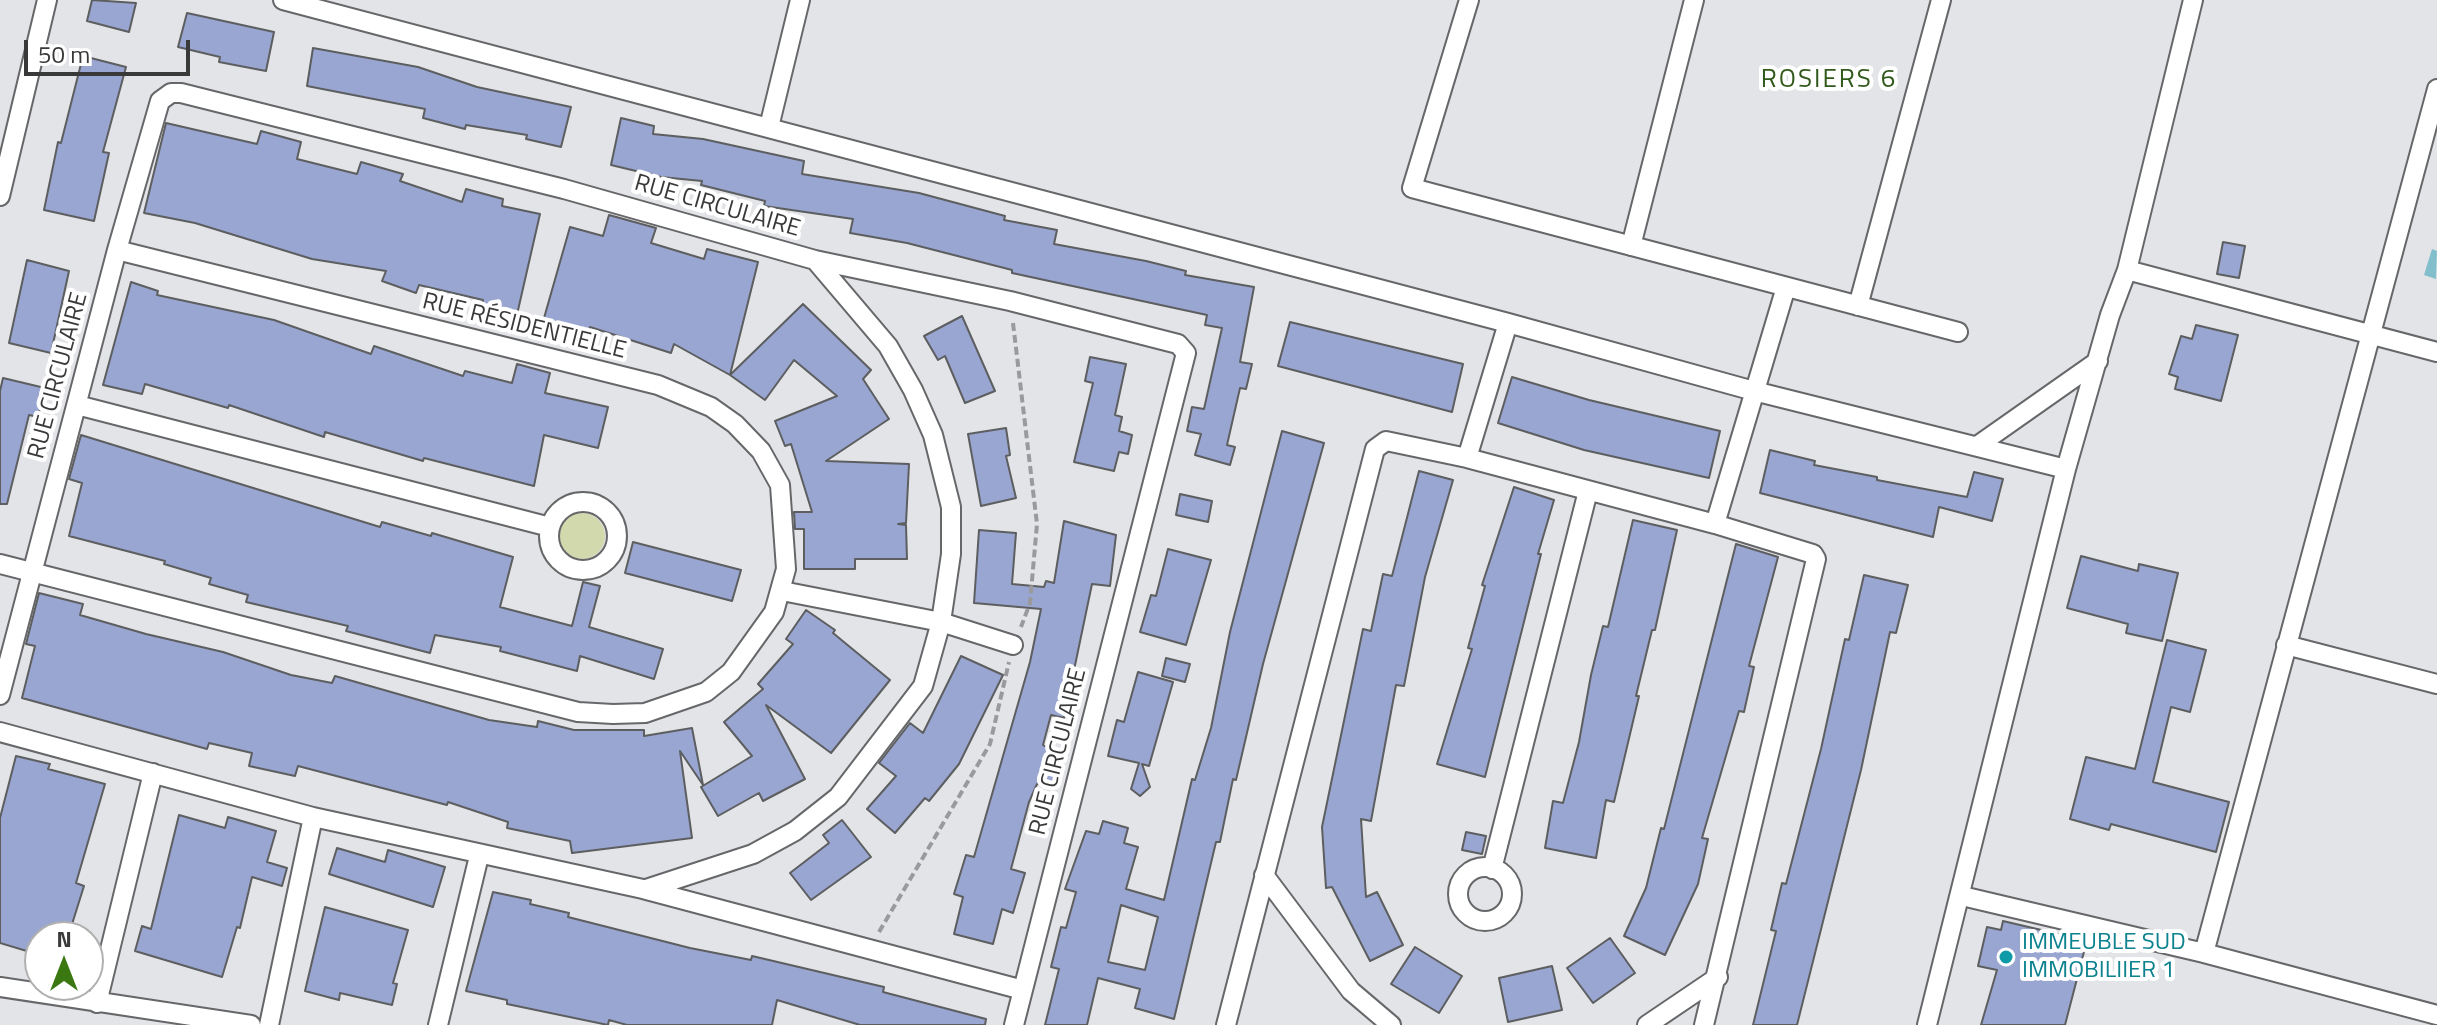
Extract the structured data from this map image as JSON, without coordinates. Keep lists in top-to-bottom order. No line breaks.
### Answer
{"streets":{"street":["RUE CIRCULAIRE","RUE RÉSIDENTIELLE"]},"crossings":[["RUE CIRCULAIRE","RUE RÉSIDENTIELLE"]],"districts":["ROSIERS 6"],"places":["IMMEUBLE SUD IMMOBILIIER 1"],"scale_bar":"50 m","north":"top"}
